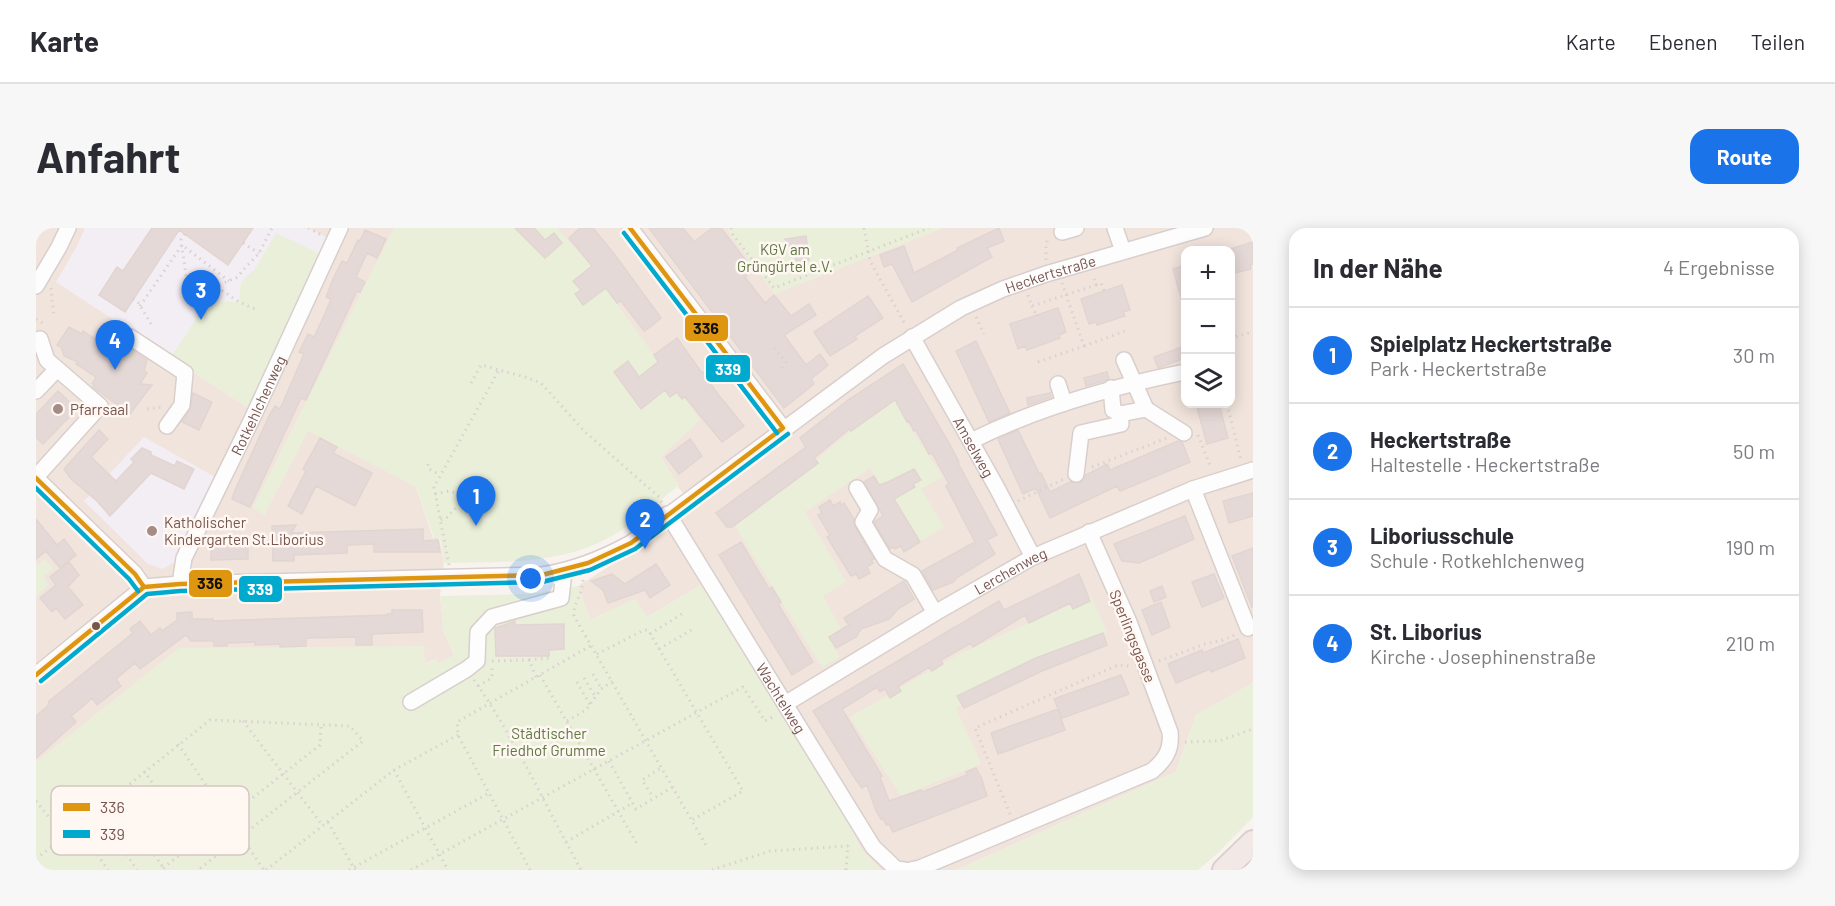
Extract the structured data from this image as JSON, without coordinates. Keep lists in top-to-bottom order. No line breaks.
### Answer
{"streets":{"street":["Heckertstraße","Rotkehlchenweg","Amselweg","Lerchenweg","Sperlingsgasse","Wachtelweg"]},"crossings":[["Heckertstraße","Rotkehlchenweg"],["Heckertstraße","Amselweg"],["Heckertstraße","Wachtelweg"],["Amselweg","Lerchenweg"],["Lerchenweg","Sperlingsgasse"],["Lerchenweg","Wachtelweg"]],"parks":["KGV am Grüngürtel e.V.","Städtischer Friedhof Grumme"],"places":["Pfarrsaal","Katholischer Kindergarten St.Liborius"],"lines":["transit line 336","transit line 339"],"legend":["336","339"],"page":{"header":"Karte","nav":["Karte","Ebenen","Teilen"],"buttons":"Route","title":"Anfahrt","heading":["In der Nähe","4 Ergebnisse"],"map_buttons":["+","−"],"pins":["3","4","1","2"],"list":[{"mark":"1","name":"Spielplatz Heckertstraße","note":"Park · Heckertstraße","value":"30 m"},{"mark":"2","name":"Heckertstraße","note":"Haltestelle · Heckertstraße","value":"50 m"},{"mark":"3","name":"Liboriusschule","note":"Schule · Rotkehlchenweg","value":"190 m"},{"mark":"4","name":"St. Liborius","note":"Kirche · Josephinenstraße","value":"210 m"}]}}
